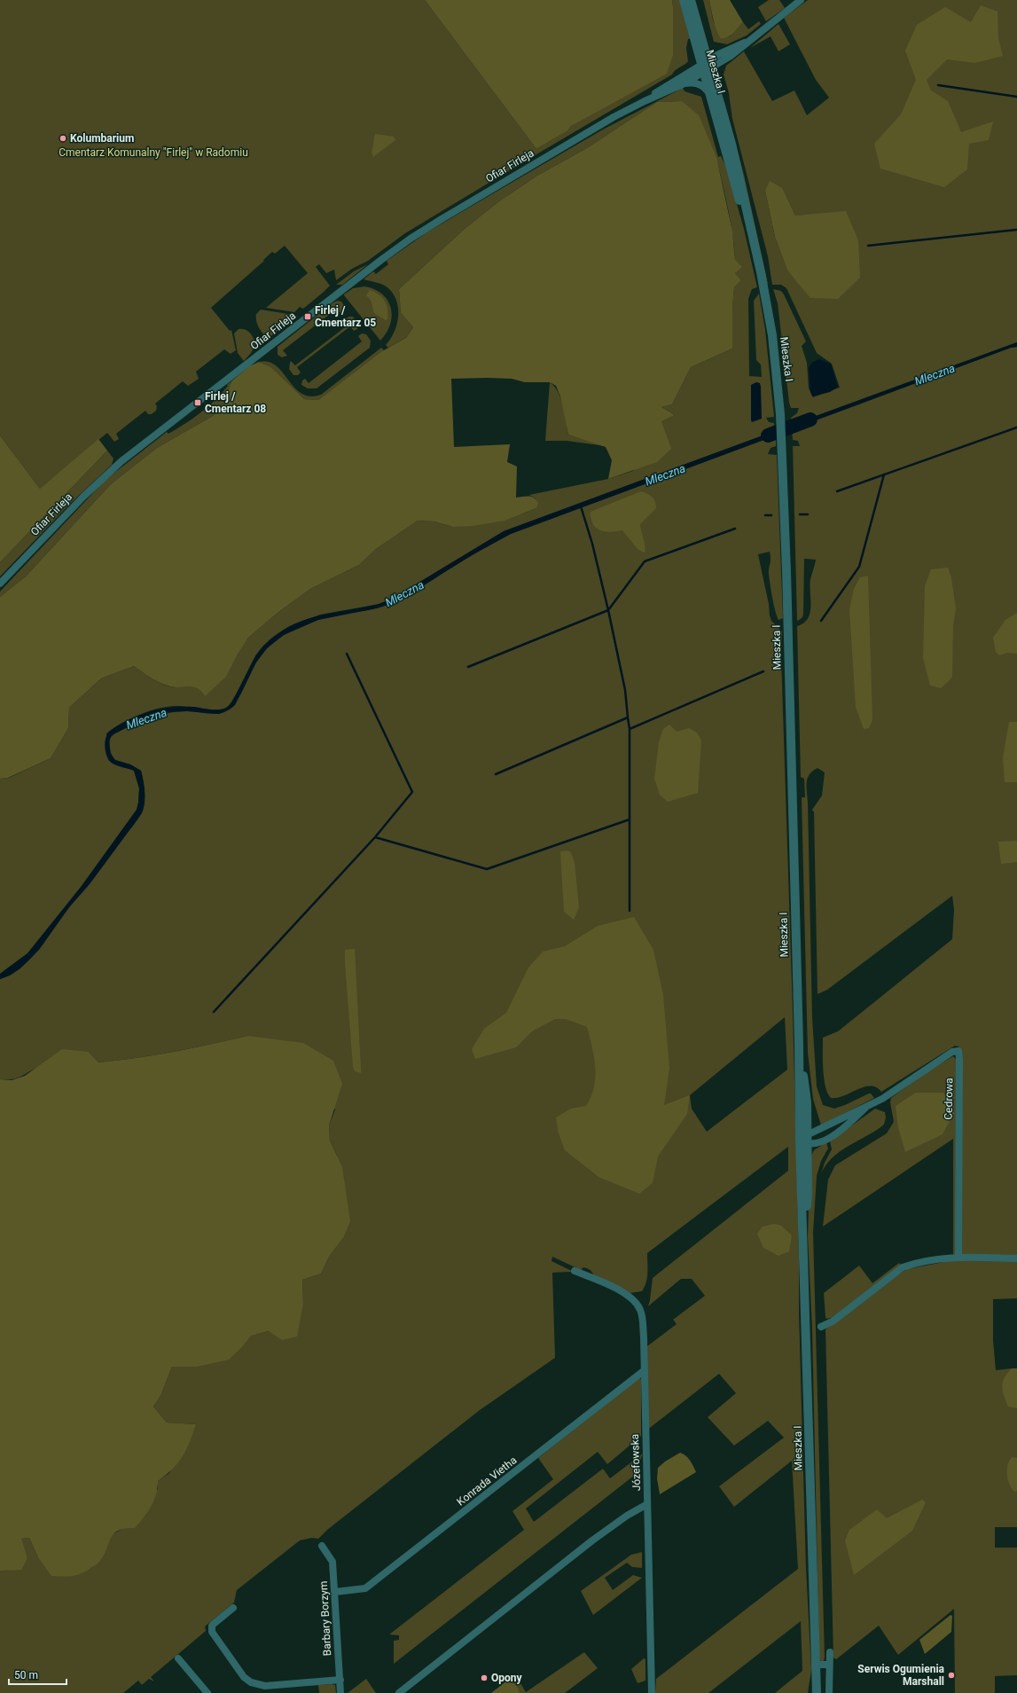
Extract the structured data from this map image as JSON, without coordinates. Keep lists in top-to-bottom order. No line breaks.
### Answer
{"streets":{"street":["Mieszka I","Ofiar Firleja","Cedrowa","Józefowska","Konrada Vietha","Barbary Borzym"]},"crossings":[["Mieszka I","Ofiar Firleja"],["Mieszka I","Cedrowa"],["Józefowska","Konrada Vietha"],["Konrada Vietha","Barbary Borzym"]],"water":["Mleczna"],"parks":["Cmentarz Komunalny \"Firlej\" w Radomiu"],"places":{"other":["Kolumbarium","Serwis Ogumienia Marshall","Opony"],"transit":["Firlej / Cmentarz 05","Firlej / Cmentarz 08"]},"scale_bar":"50 m"}
